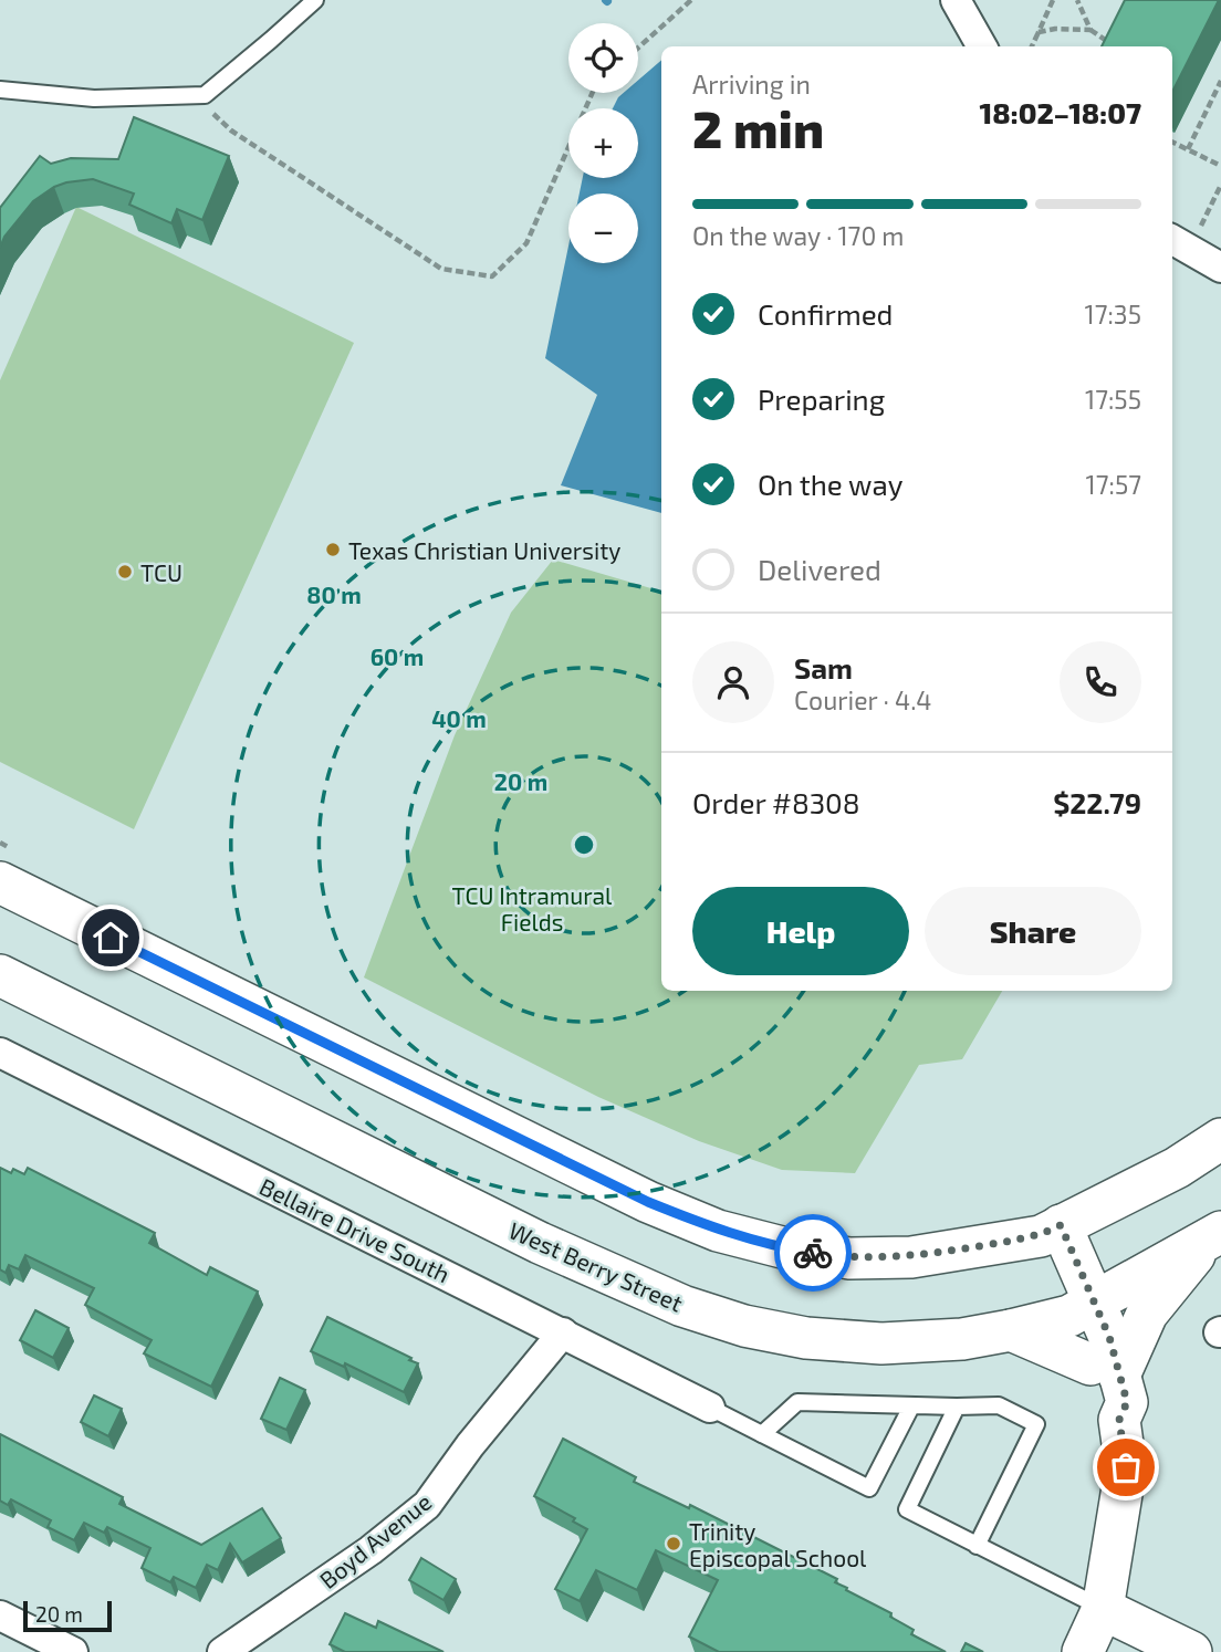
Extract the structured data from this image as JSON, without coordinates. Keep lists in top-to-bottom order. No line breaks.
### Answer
{"streets":{"main road":["West Berry Street"],"street":["Bellaire Drive South","Boyd Avenue"]},"crossings":[["Bellaire Drive South","Boyd Avenue"]],"parks":["TCU Intramural Fields"],"places":["Texas Christian University","TCU","Trinity Episcopal School"],"scale_bar":"20 m","page":{"map_buttons":["+","−"],"heading":["2 min","Arriving in","18:02–18:07"],"panel":["Sam","Courier · 4.4","Order #8308","$22.79"],"bar":"On the way · 170 m","list":[["Confirmed","17:35"],["Preparing","17:55"],["On the way","17:57"],"Delivered"],"buttons":["Help","Share"],"scale":"20 m"},"rings":["80 m","60 m","40 m","20 m"]}
